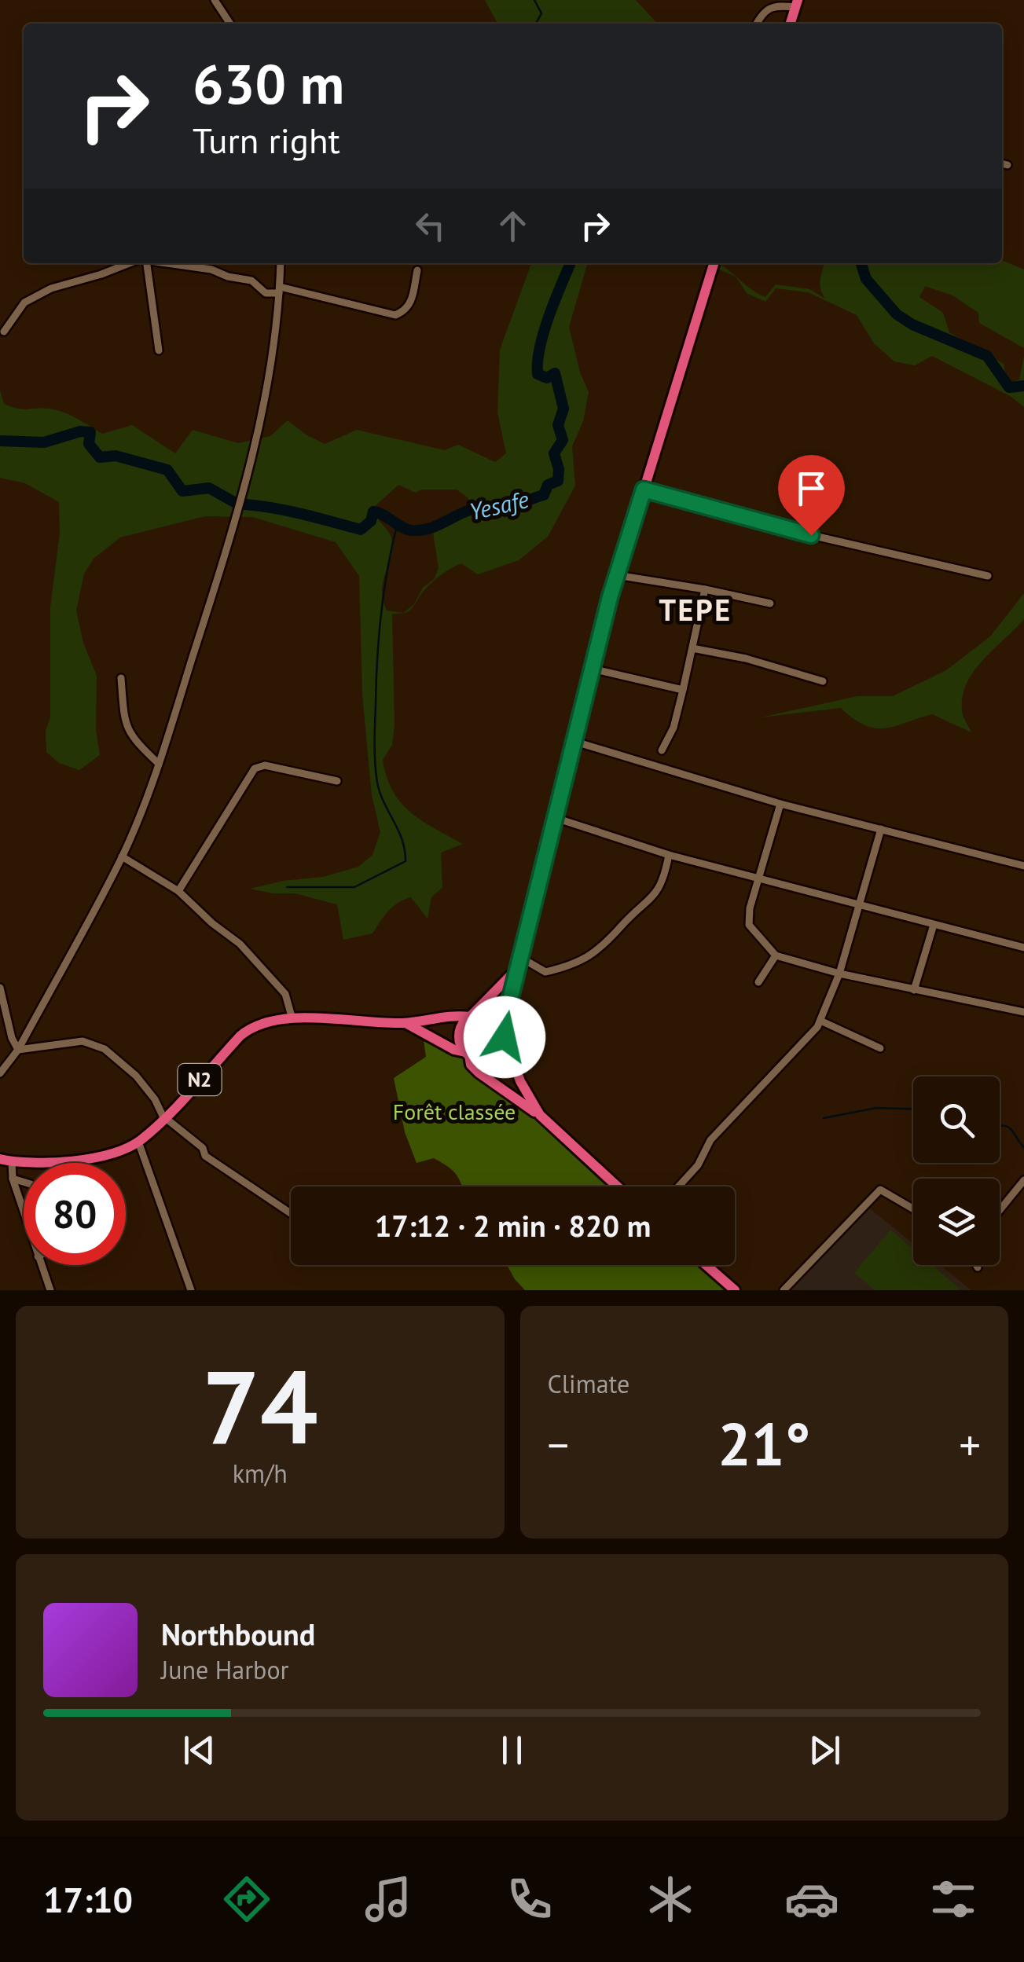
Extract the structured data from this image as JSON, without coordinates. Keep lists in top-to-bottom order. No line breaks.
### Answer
{"streets":{"highway":["N2"]},"districts":["TEPE"],"water":["Yesafe"],"parks":["Forêt classée"],"page":{"turn":["630 m","Turn right"],"limit":"80","trip":"17:12 · 2 min · 820 m","tile":[["74","km/h"],"Climate"],"heat":["−","21°","+"],"song":["Northbound","June Harbor"],"tabs":"17:10"}}
